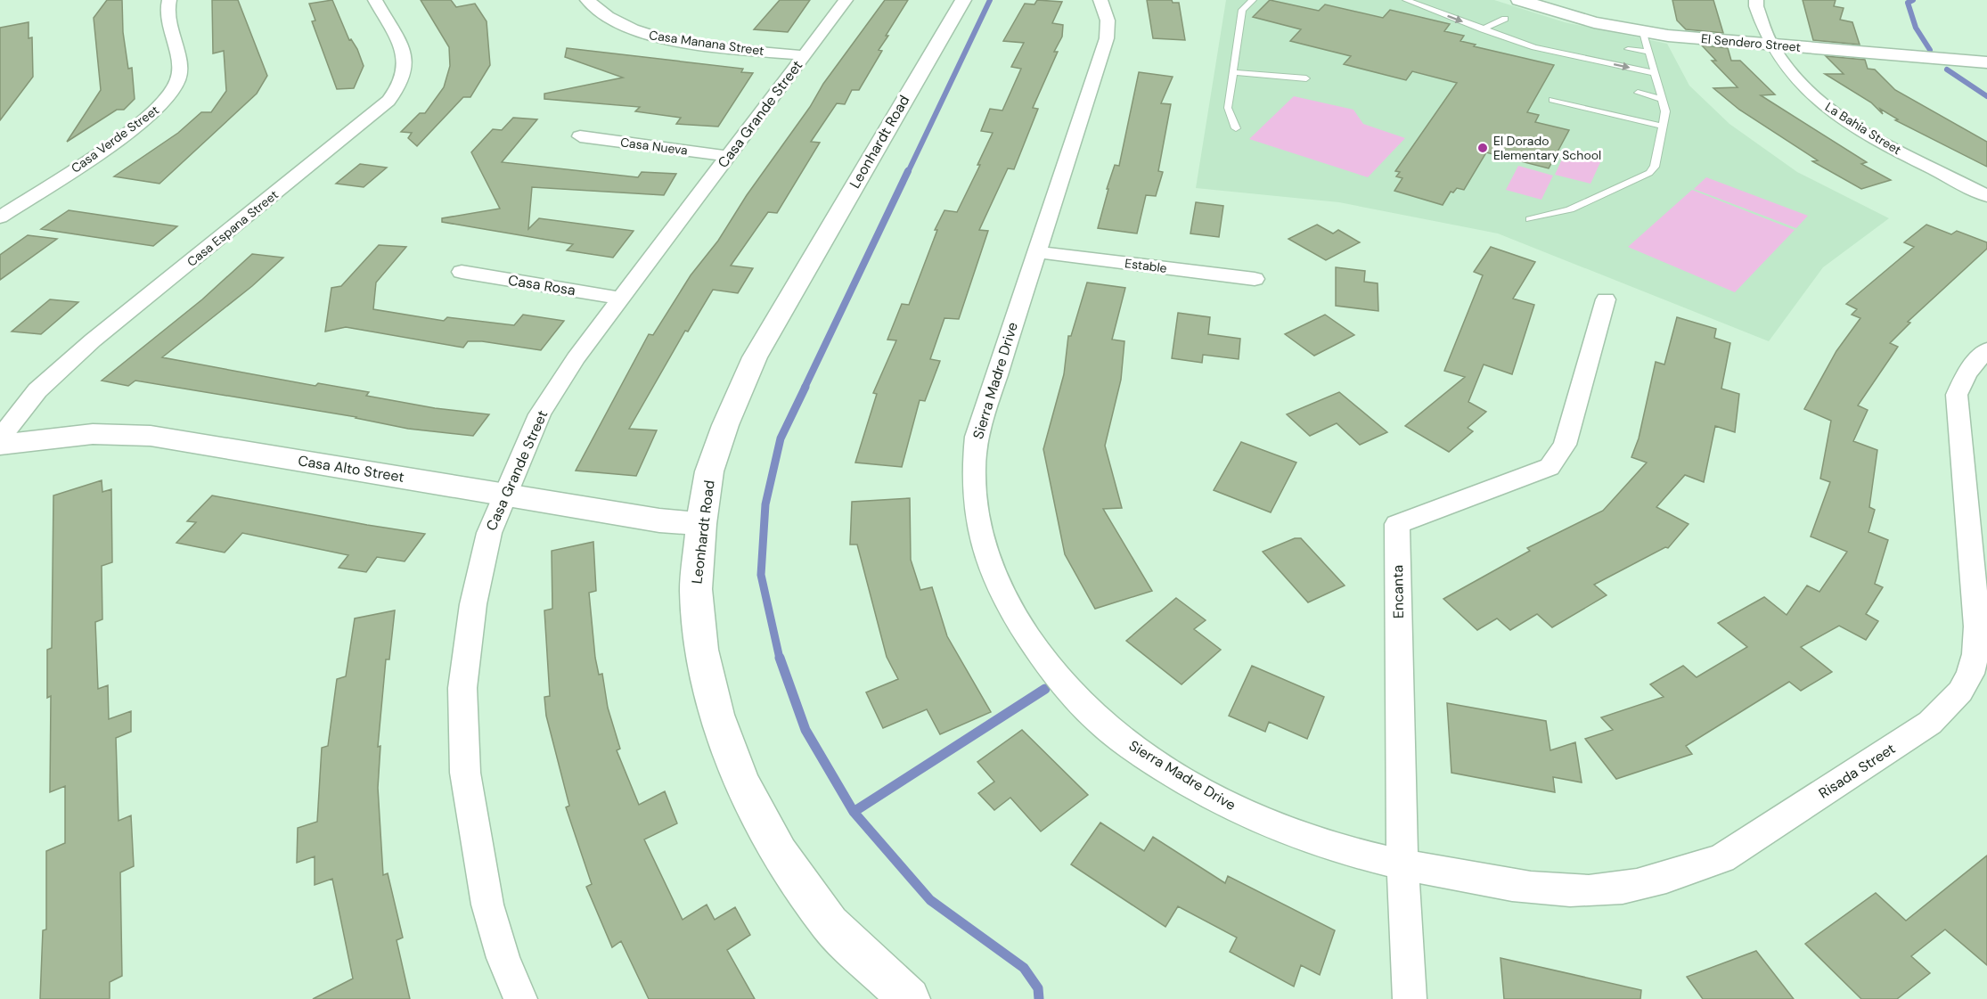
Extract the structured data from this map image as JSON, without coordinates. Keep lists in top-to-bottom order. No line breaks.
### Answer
{"streets":{"street":["Casa Manana Street","El Sendero Street","Casa Grande Street","La Bahia Street","Casa Verde Street","Leonhardt Road","Casa Nueva","Casa Espana Street","Estable","Casa Rosa","Sierra Madre Drive","Casa Alto Street","Encanta","Risada Street"]},"crossings":[["Casa Manana Street","Casa Grande Street"],["El Sendero Street","La Bahia Street"],["Casa Grande Street","Casa Nueva"],["Casa Grande Street","Casa Rosa"],["Casa Grande Street","Casa Alto Street"],["Leonhardt Road","Casa Alto Street"],["Estable","Sierra Madre Drive"],["Sierra Madre Drive","Encanta"],["Sierra Madre Drive","Risada Street"],["Encanta","Risada Street"]],"places":["El Dorado Elementary School"]}
